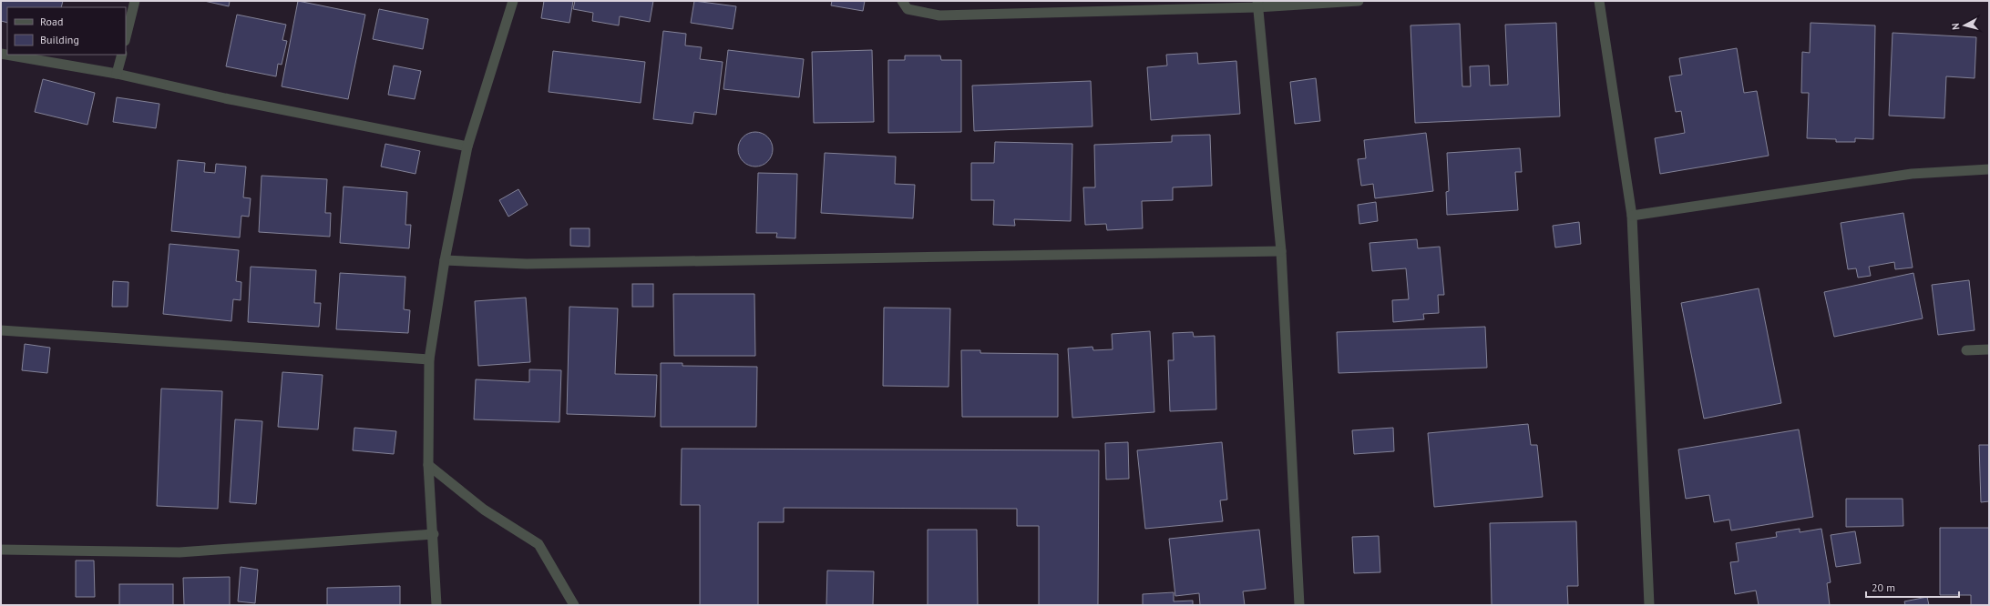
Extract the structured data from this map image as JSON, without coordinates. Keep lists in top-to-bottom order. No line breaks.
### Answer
{"legend":["Road","Building"],"scale_bar":"20 m","north":"left"}
